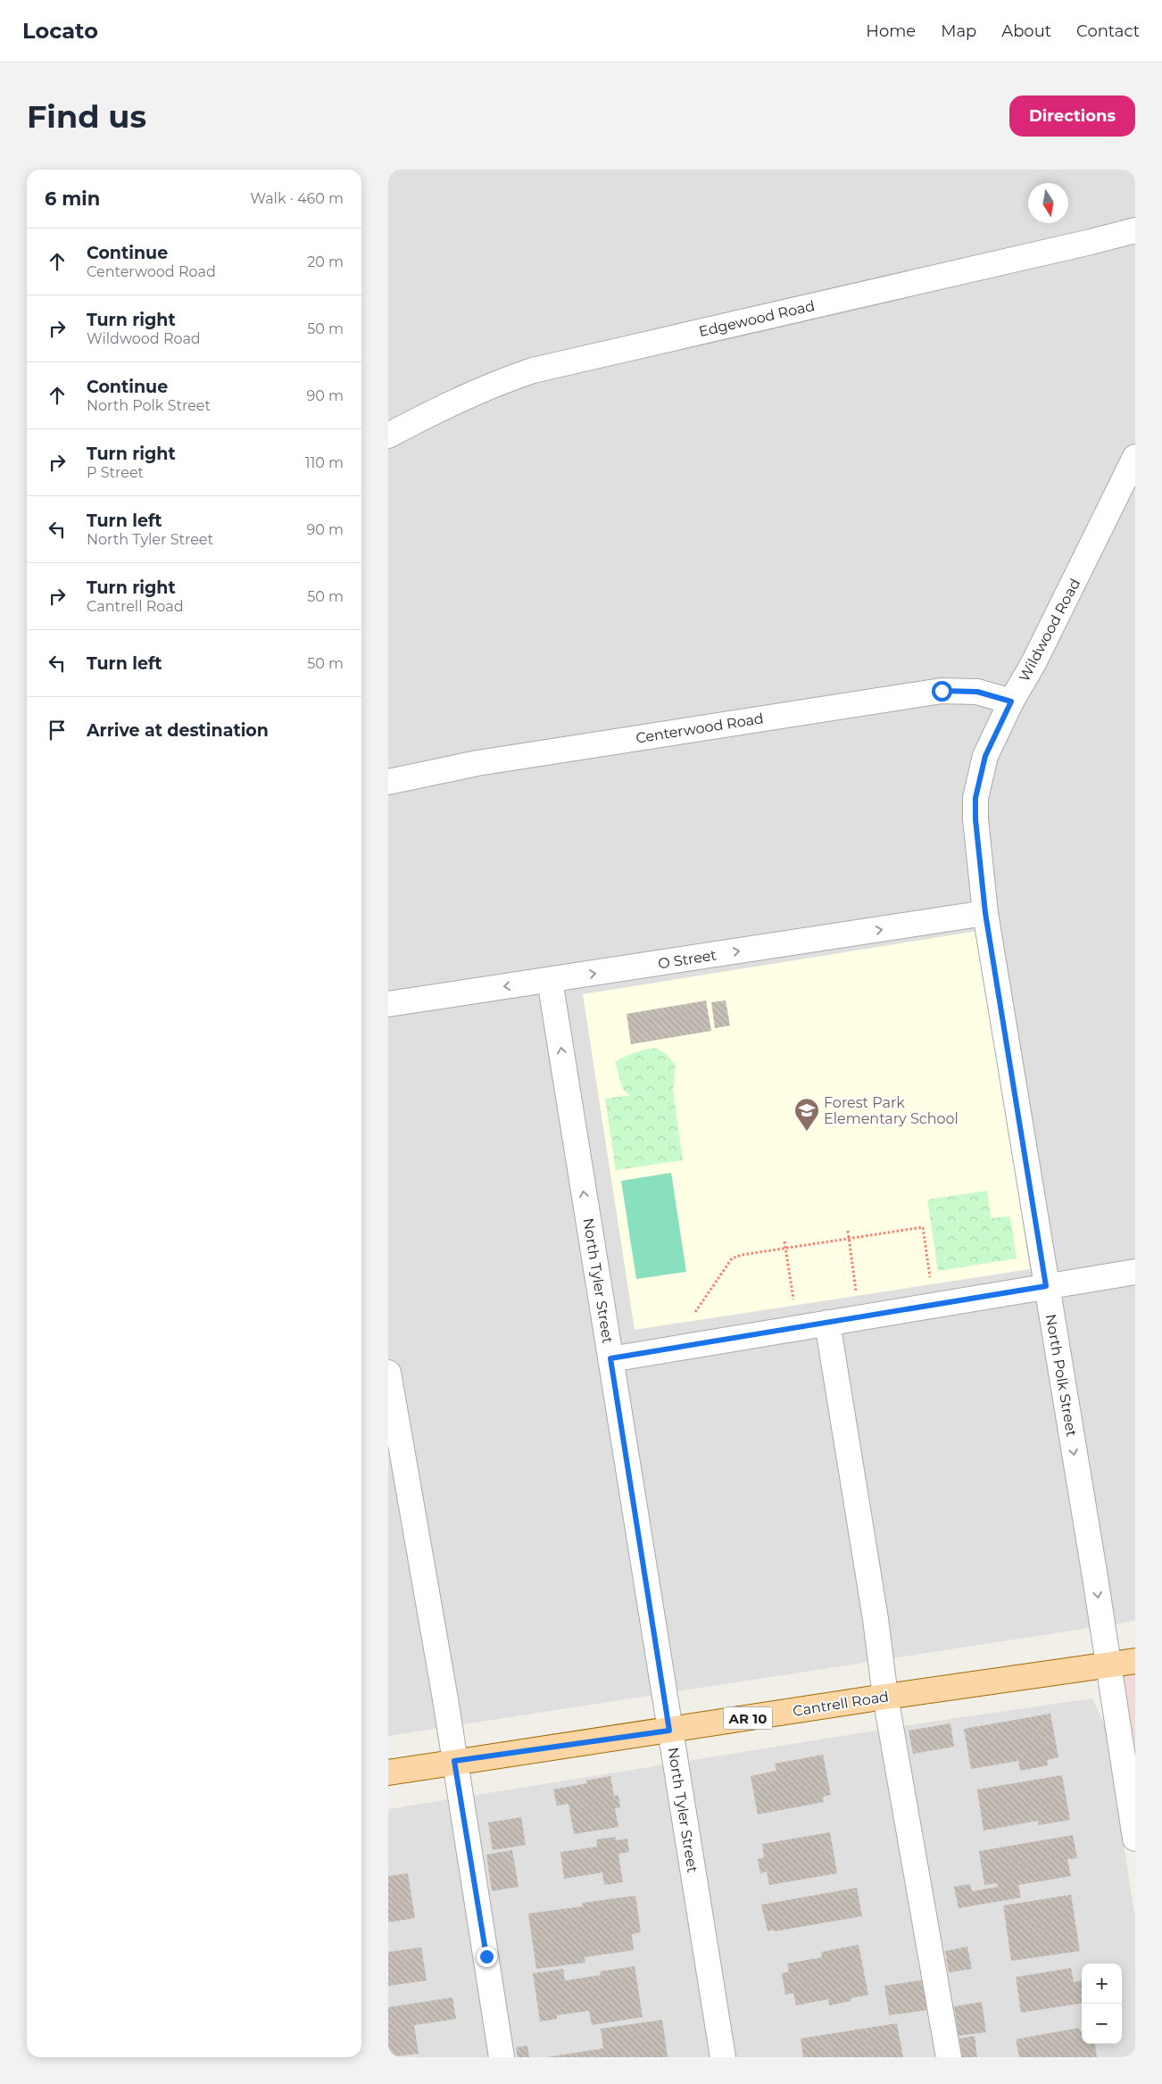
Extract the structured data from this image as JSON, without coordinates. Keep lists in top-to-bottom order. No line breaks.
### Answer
{"streets":{"main road":["Cantrell Road","AR 10"],"street":["Edgewood Road","Wildwood Road","Centerwood Road","O Street","North Tyler Street","North Polk Street"]},"crossings":[["Wildwood Road","Centerwood Road"],["Wildwood Road","O Street"],["Wildwood Road","North Polk Street"],["O Street","North Tyler Street"],["O Street","North Polk Street"],["North Tyler Street","Cantrell Road"],["North Polk Street","Cantrell Road"]],"one_way":["North Tyler Street","North Polk Street"],"places":{"school or university":["Forest Park Elementary School"]},"north":"bottom","page":{"header":"Locato","nav":["Home","Map","About","Contact"],"buttons":"Directions","title":"Find us","heading":["6 min","Walk · 460 m"],"list":[["Continue","Centerwood Road","20 m"],["Turn right","Wildwood Road","50 m"],["Continue","North Polk Street","90 m"],["Turn right","P Street","110 m"],["Turn left","North Tyler Street","90 m"],["Turn right","Cantrell Road","50 m"],["Turn left","50 m"],"Arrive at destination"],"map_buttons":["+","−"]}}
